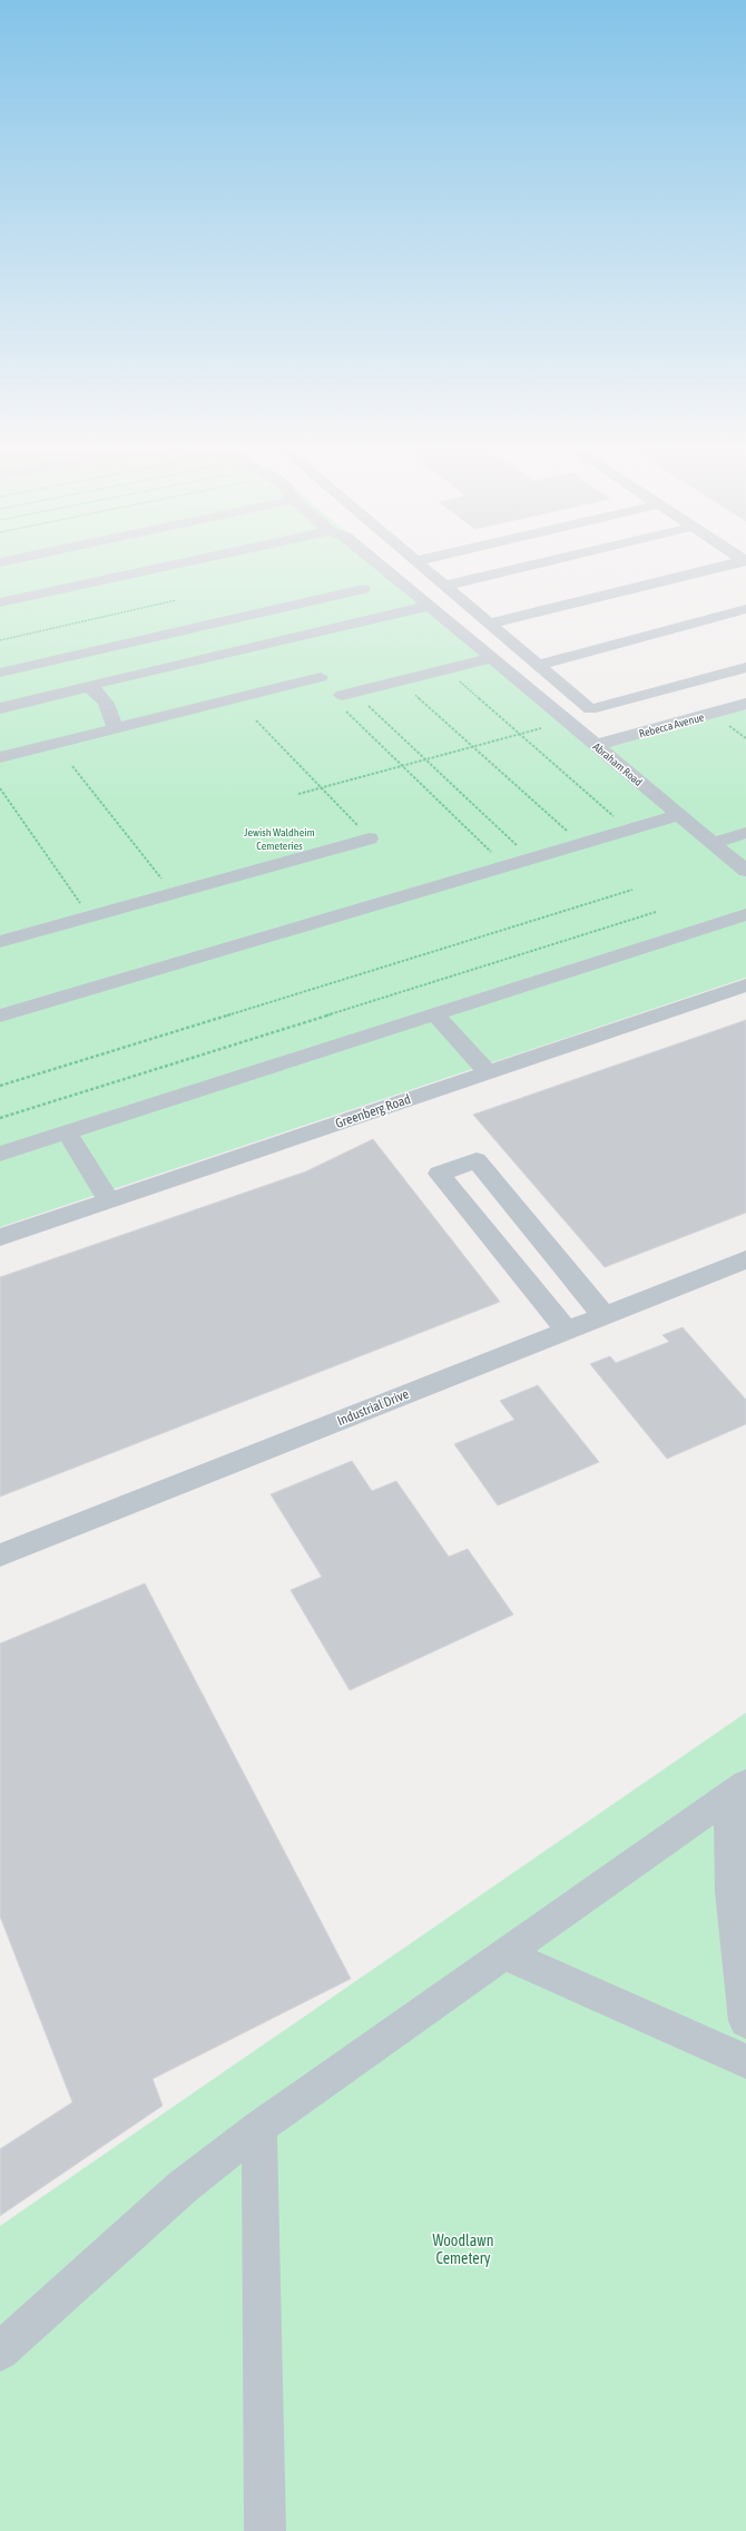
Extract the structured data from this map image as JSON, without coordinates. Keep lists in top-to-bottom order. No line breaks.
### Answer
{"streets":{"street":["Rebecca Avenue","Abraham Road","Greenberg Road","Industrial Drive"]},"crossings":[["Rebecca Avenue","Abraham Road"]],"parks":["Jewish Waldheim Cemeteries","Woodlawn Cemetery"]}
